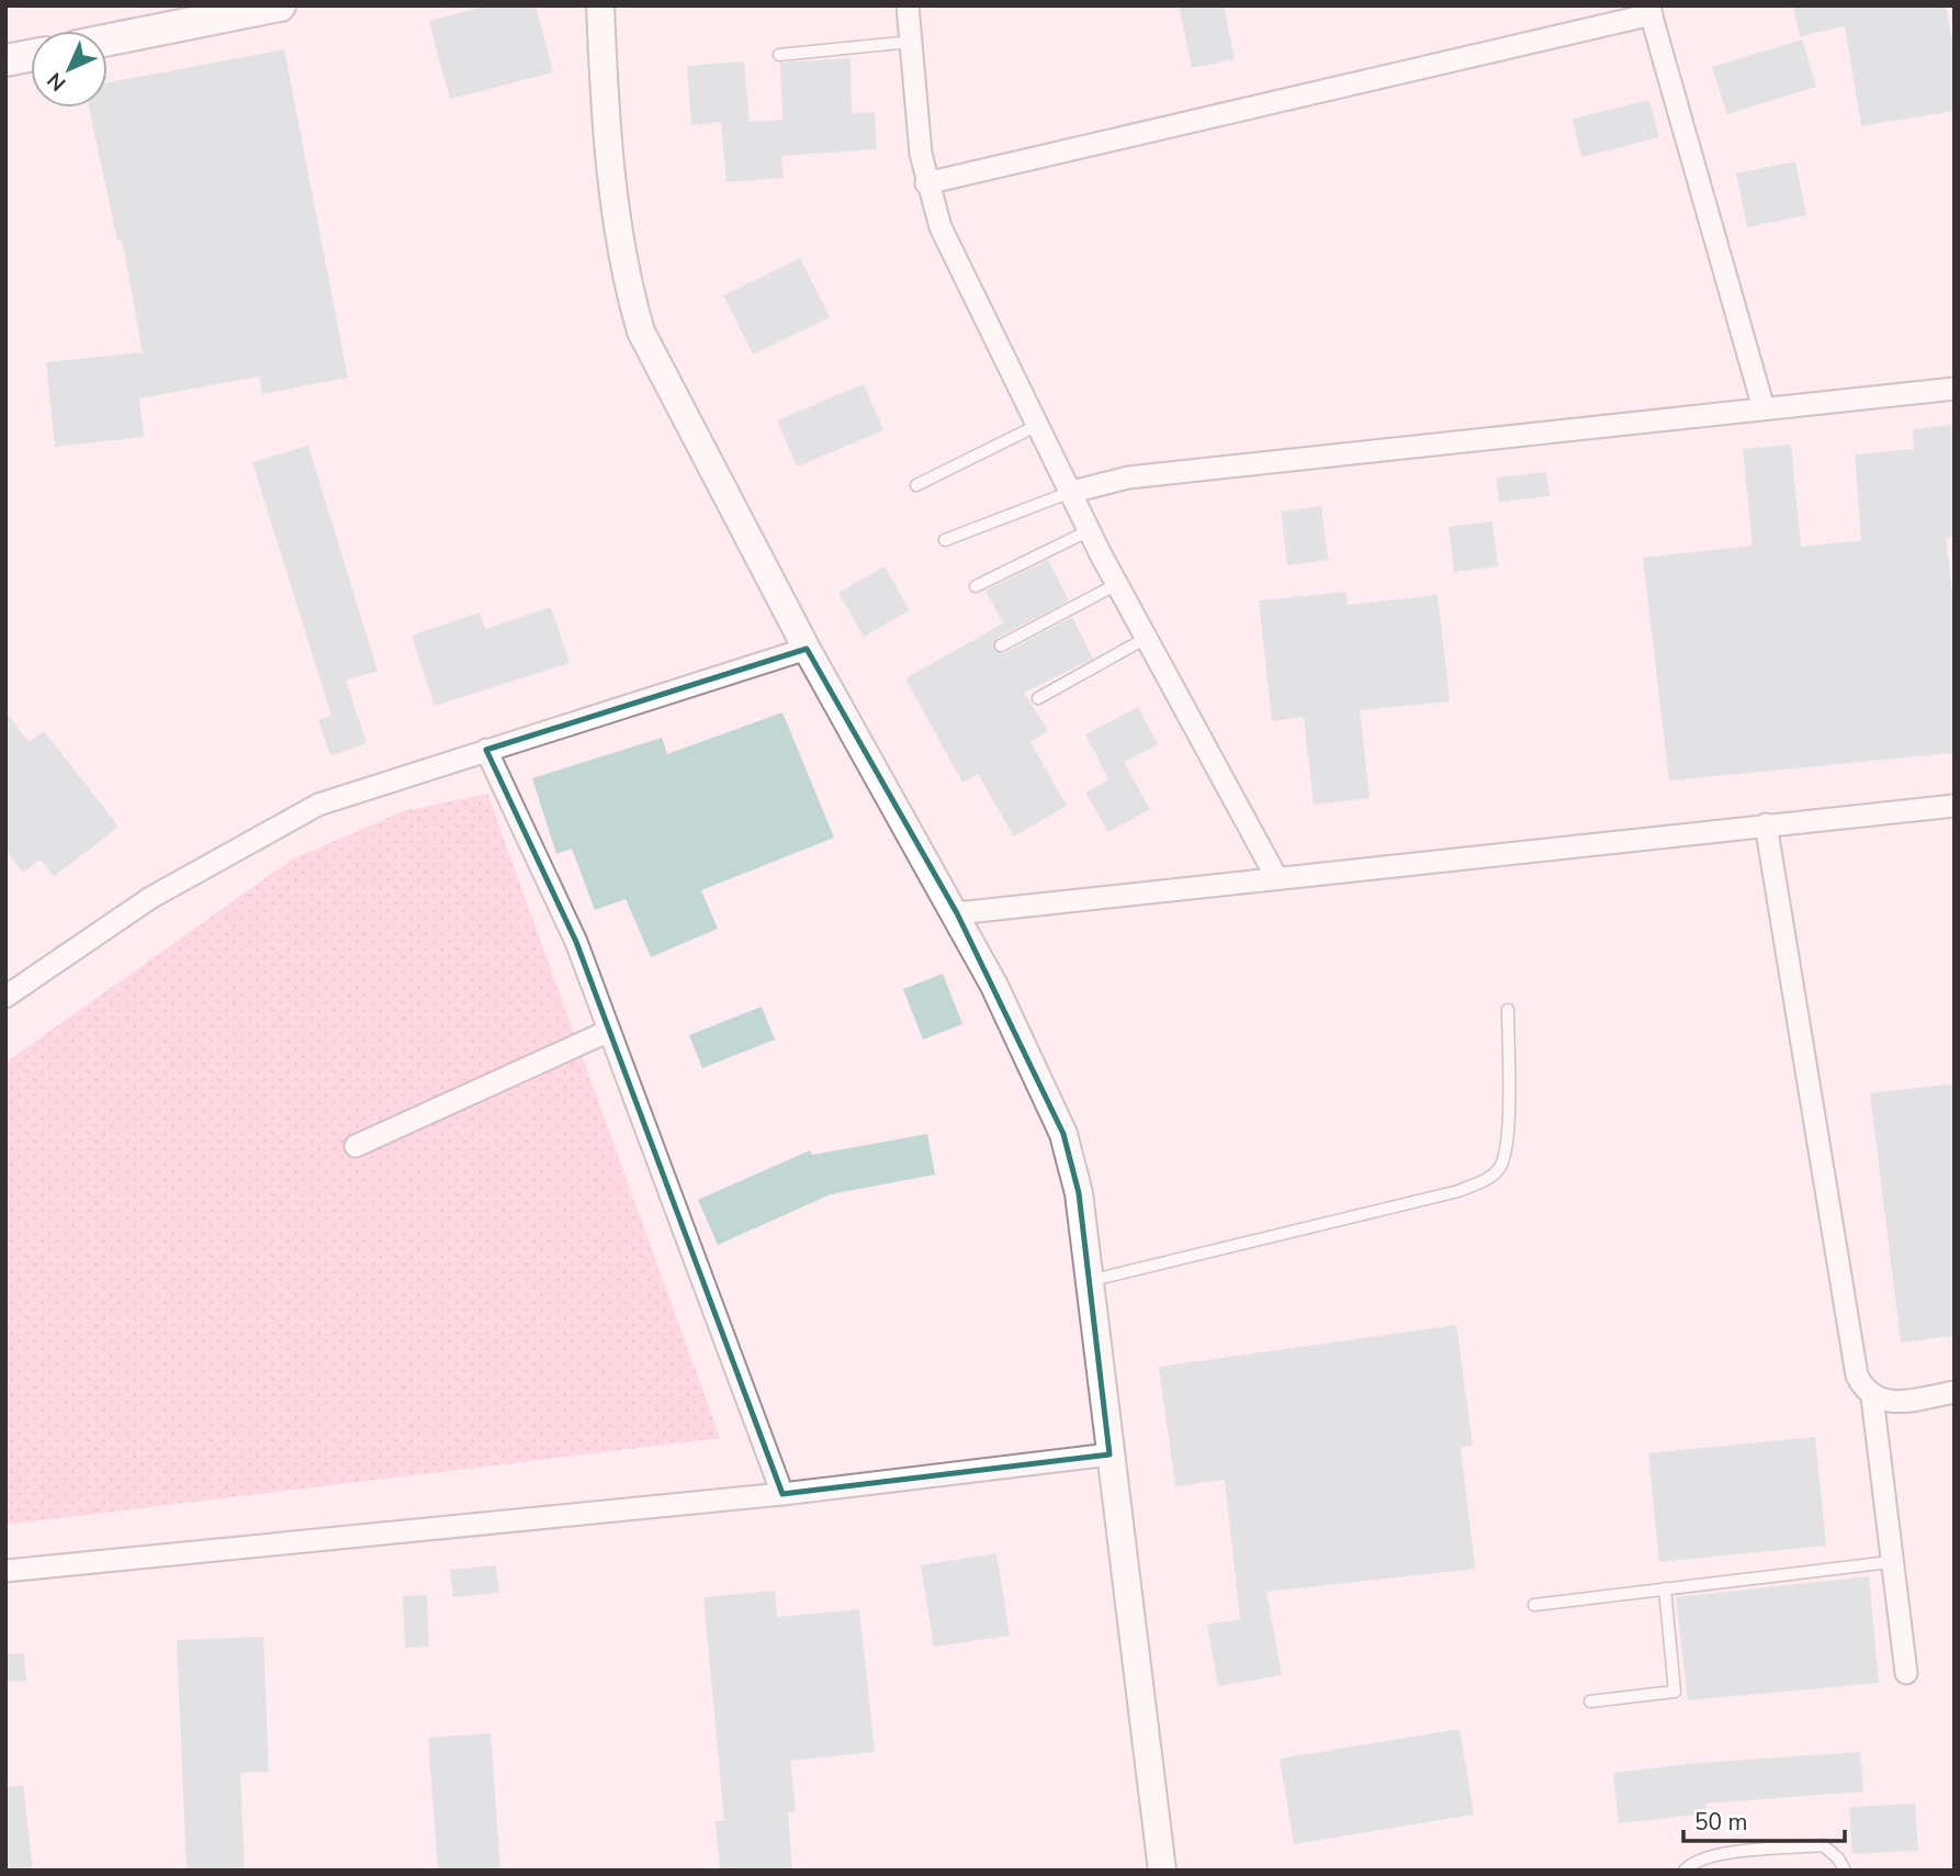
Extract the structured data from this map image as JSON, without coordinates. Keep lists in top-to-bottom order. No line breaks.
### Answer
{"scale_bar":"50 m","north":"bottom left"}
